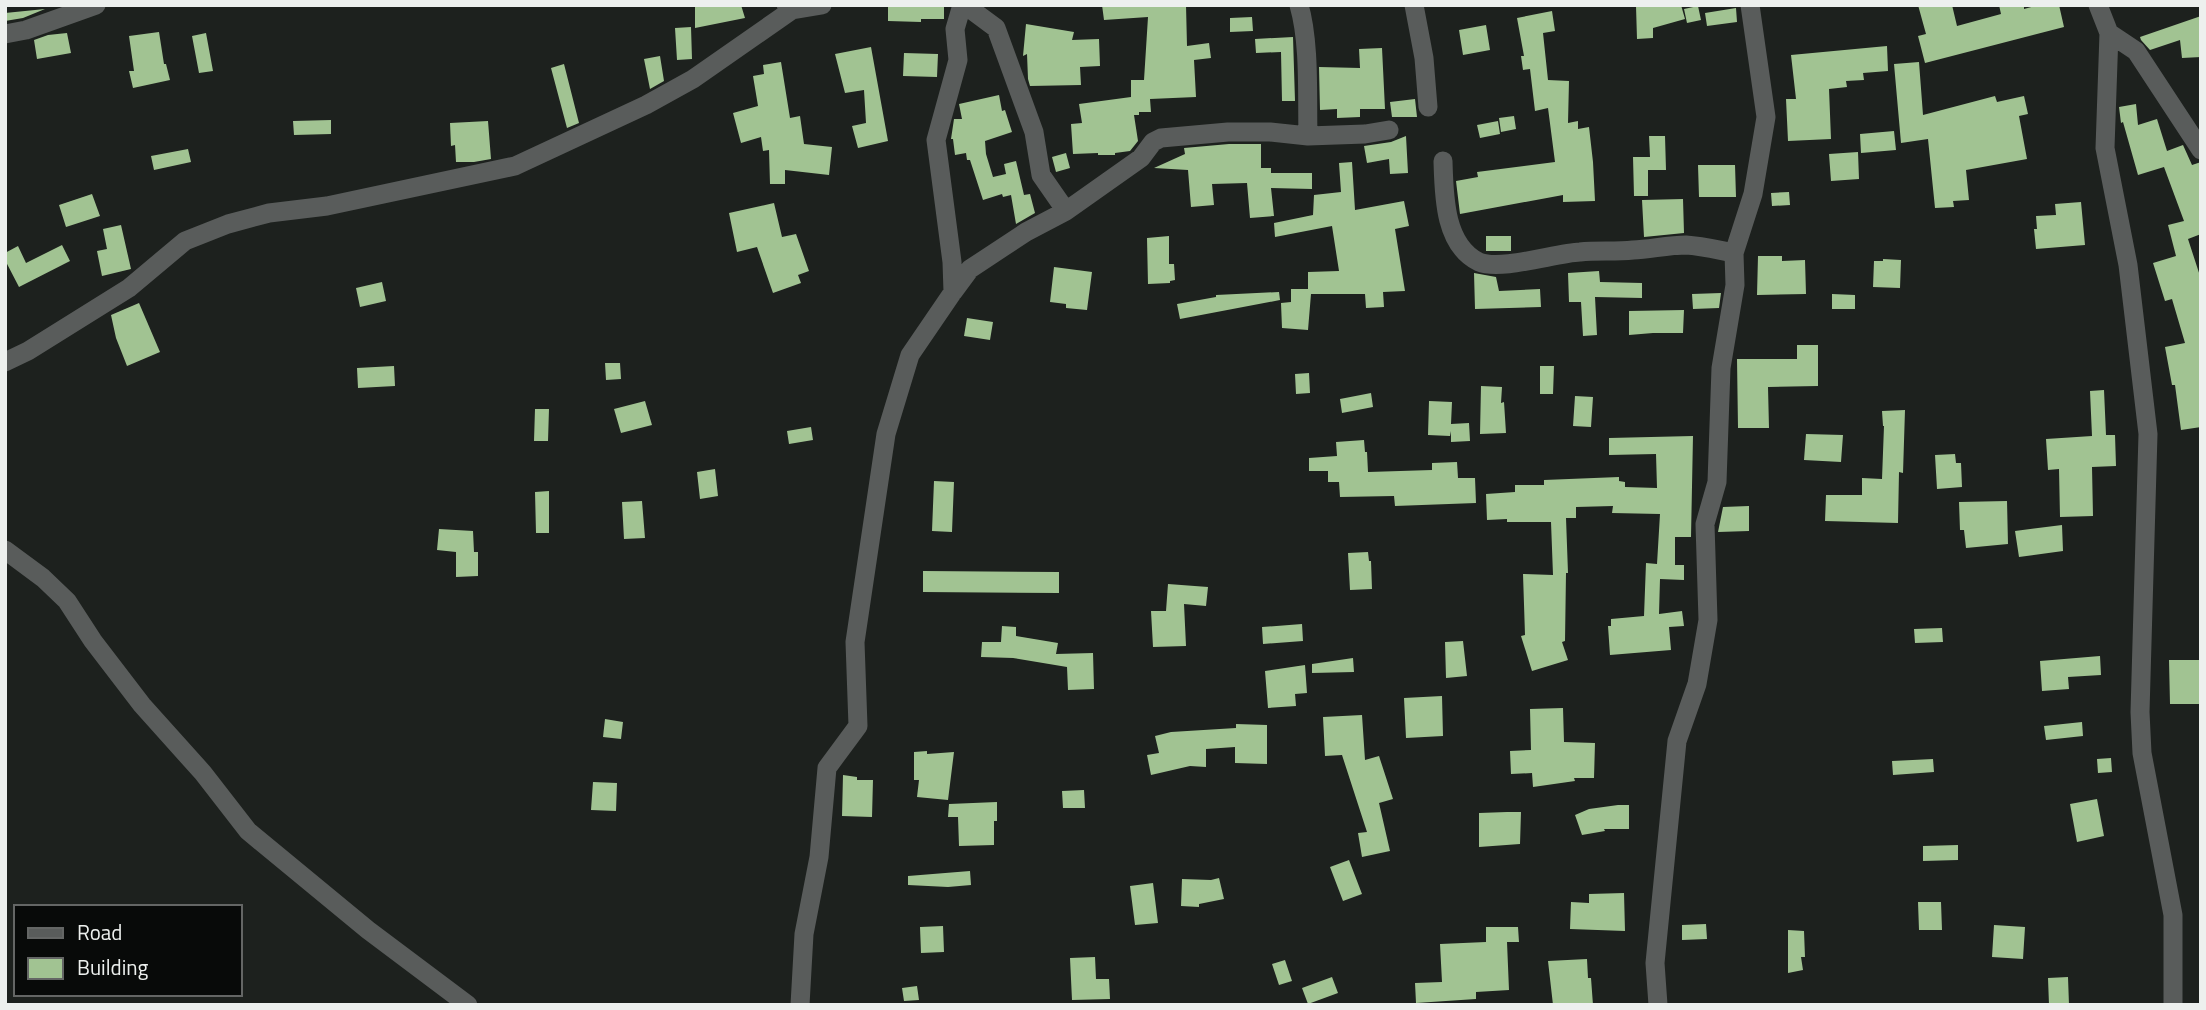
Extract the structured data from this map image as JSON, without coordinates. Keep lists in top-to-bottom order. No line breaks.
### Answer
{"legend":["Road","Building"]}
